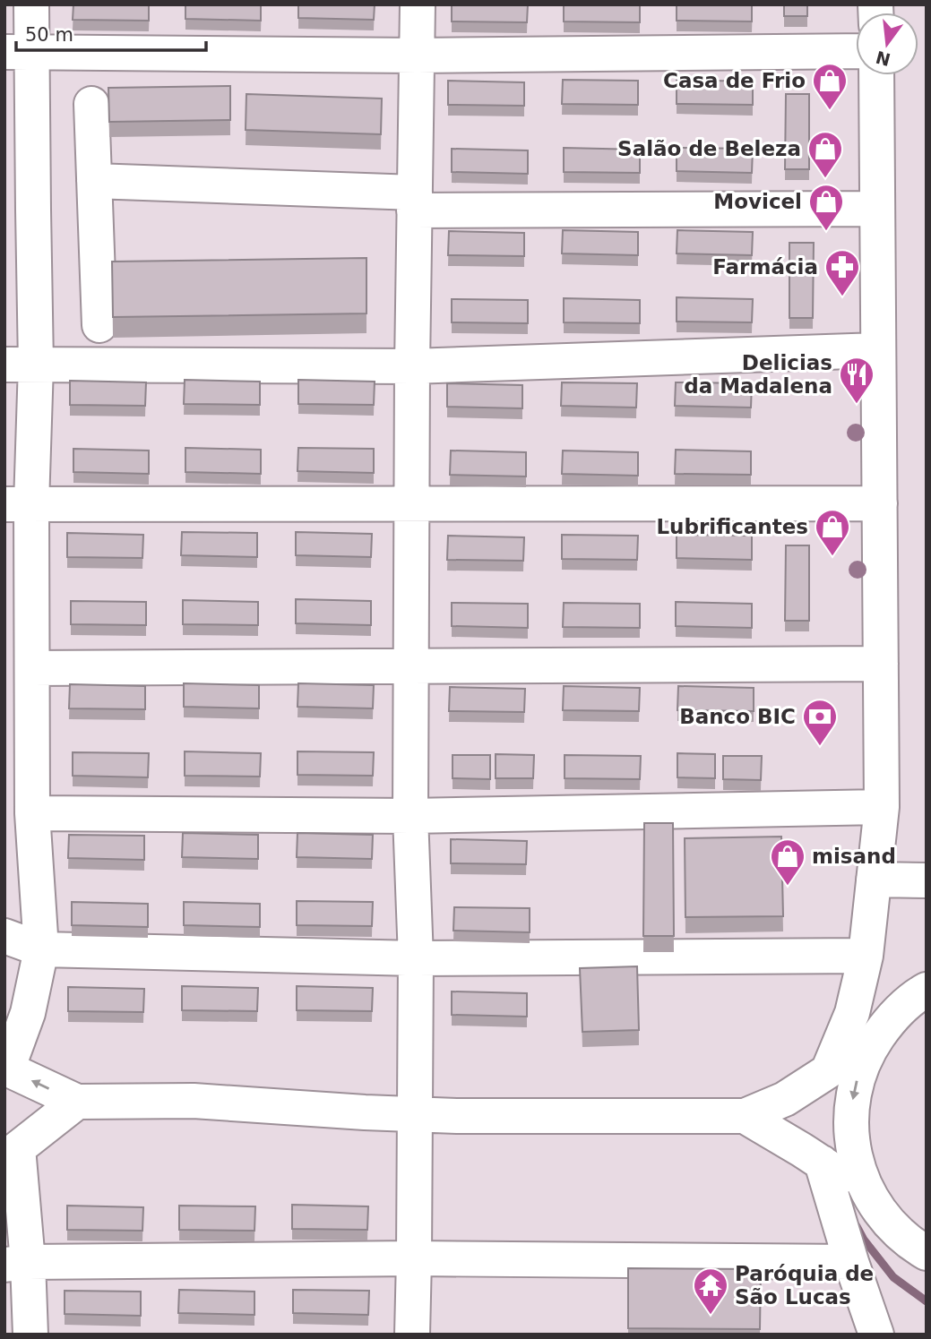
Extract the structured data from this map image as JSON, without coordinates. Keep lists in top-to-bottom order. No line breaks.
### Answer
{"places":{"shop":["Casa de Frio","Salão de Beleza","Movicel","Lubrificantes","misand"],"pharmacy":["Farmácia"],"restaurant":["Delicias da Madalena"],"bank":["Banco BIC"],"temple":["Paróquia de São Lucas"]},"scale_bar":"50 m","north":"bottom"}
